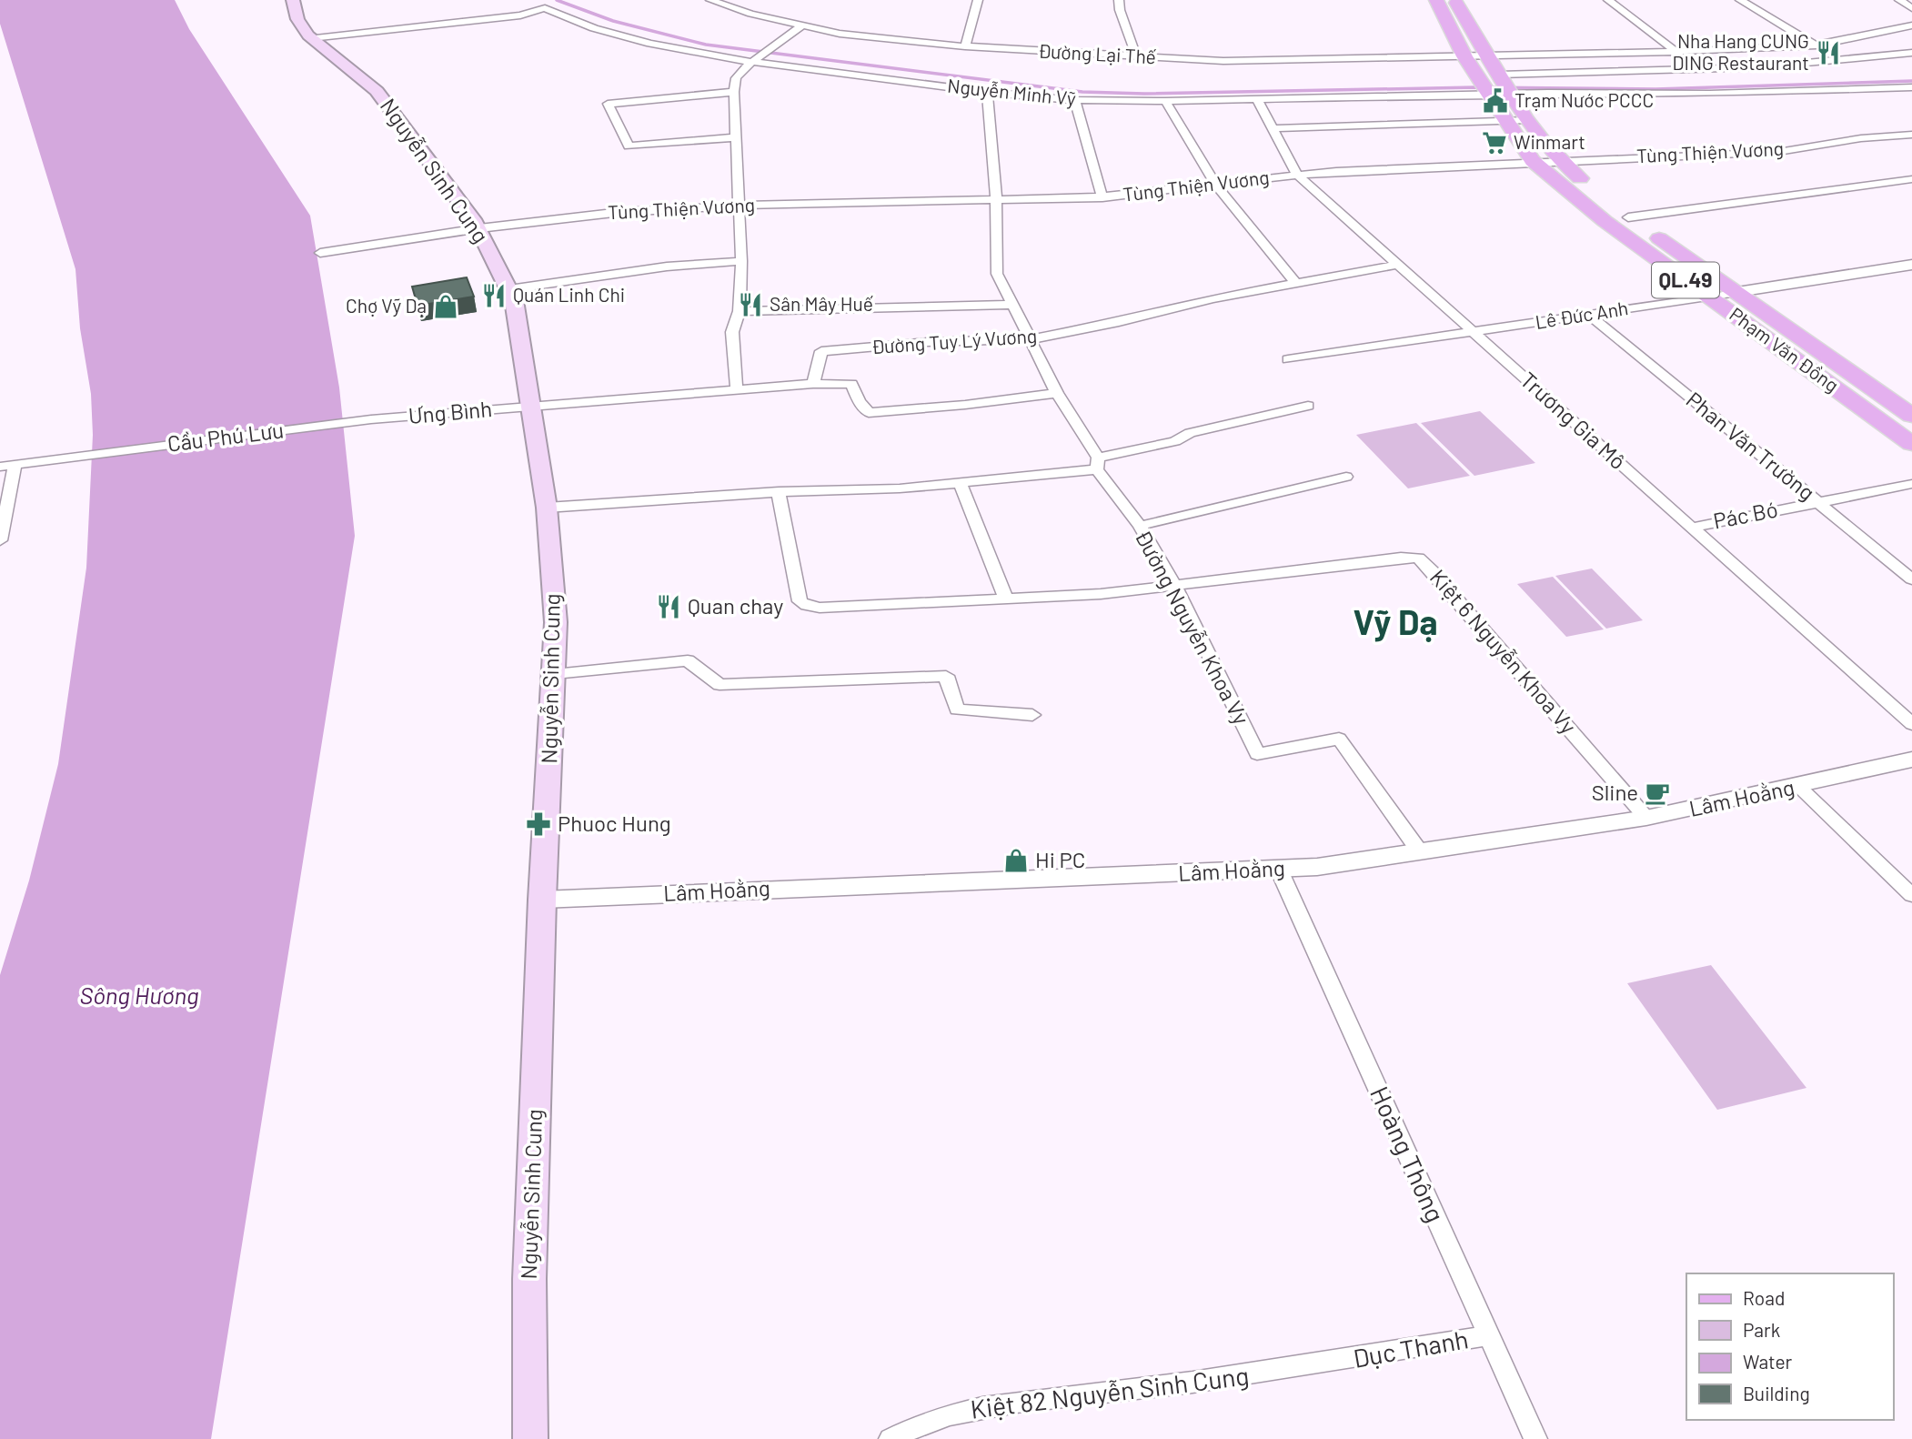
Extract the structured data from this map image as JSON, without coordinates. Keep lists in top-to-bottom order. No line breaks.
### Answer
{"streets":{"main road":["Nguyễn Sinh Cung","QL.49","Phạm Văn Đồng"],"street":["Đường Lại Thế","Nguyễn Minh Vỹ","Tùng Thiện Vương","Lê Đức Anh","Đường Tuy Lý Vương","Ưng Bình","Trương Gia Mô","Cầu Phú Lưu","Phan Văn Trường","Pác Bó","Đường Nguyễn Khoa Vy","Kiệt 6 Nguyễn Khoa Vy","Lâm Hoằng","Hoàng Thông","Dục Thanh","Kiệt 82 Nguyễn Sinh Cung"]},"crossings":[["Đường Lại Thế","Phạm Văn Đồng"],["Nguyễn Minh Vỹ","Nguyễn Sinh Cung"],["Nguyễn Minh Vỹ","Phạm Văn Đồng"],["Nguyễn Minh Vỹ","Trương Gia Mô"],["Nguyễn Minh Vỹ","Đường Nguyễn Khoa Vy"],["Tùng Thiện Vương","Nguyễn Sinh Cung"],["Tùng Thiện Vương","Phạm Văn Đồng"],["Tùng Thiện Vương","Trương Gia Mô"],["Tùng Thiện Vương","Đường Nguyễn Khoa Vy"],["Nguyễn Sinh Cung","Ưng Bình"],["Nguyễn Sinh Cung","Lâm Hoằng"],["Lê Đức Anh","Phạm Văn Đồng"],["Lê Đức Anh","Trương Gia Mô"],["Lê Đức Anh","Phan Văn Trường"],["Đường Tuy Lý Vương","Trương Gia Mô"],["Đường Tuy Lý Vương","Đường Nguyễn Khoa Vy"],["Ưng Bình","Cầu Phú Lưu"],["Trương Gia Mô","Pác Bó"],["Phan Văn Trường","Pác Bó"],["Đường Nguyễn Khoa Vy","Kiệt 6 Nguyễn Khoa Vy"],["Đường Nguyễn Khoa Vy","Lâm Hoằng"],["Kiệt 6 Nguyễn Khoa Vy","Lâm Hoằng"],["Lâm Hoằng","Hoàng Thông"],["Hoàng Thông","Dục Thanh"],["Dục Thanh","Kiệt 82 Nguyễn Sinh Cung"]],"districts":["Vỹ Dạ"],"water":["Sông Hương"],"places":{"restaurant":["Nha Hang CUNG DING Restaurant","Quán Linh Chi","Sân Mây Huế","Quan chay"],"public building":["Trạm Nước PCCC"],"supermarket":["Winmart"],"shop":["Chợ Vỹ Dạ","Hi PC"],"cafe":["Sline"],"pharmacy":["Phuoc Hung"]},"legend":["Road","Park","Water","Building"]}
